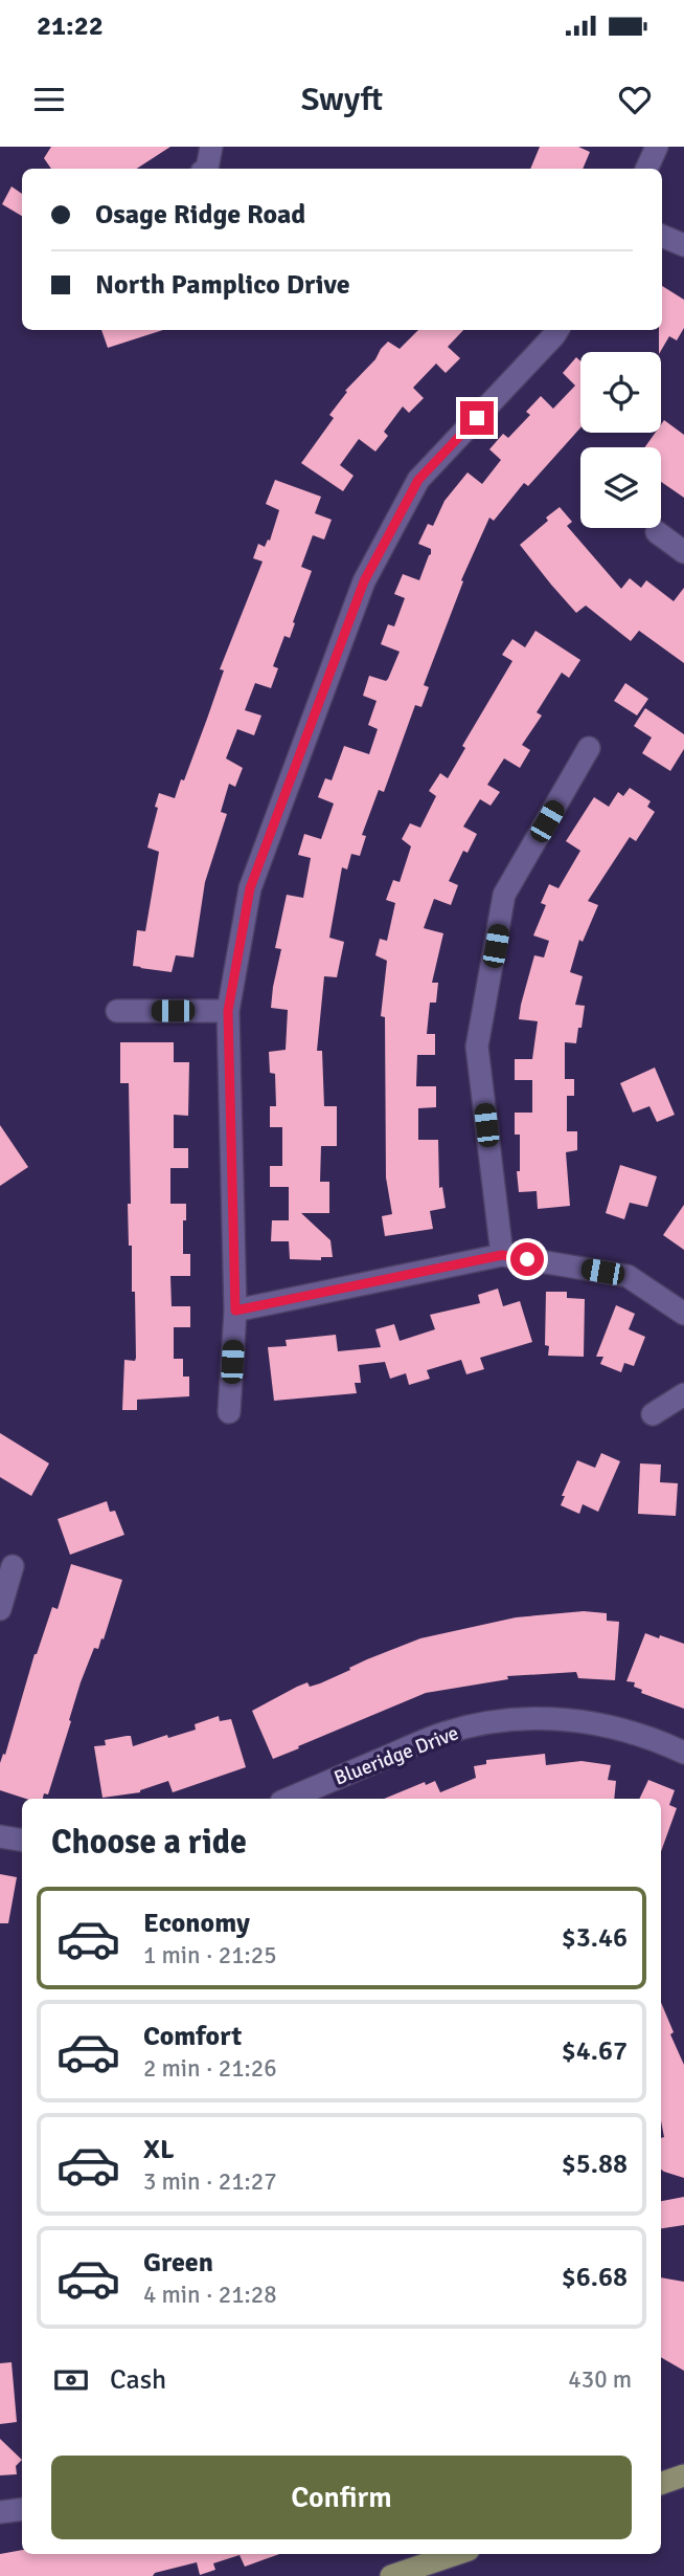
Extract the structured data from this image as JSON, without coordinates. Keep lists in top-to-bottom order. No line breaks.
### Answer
{"streets":{"street":["Blueridge Drive"]},"page":{"status":"21:22","header":"Swyft","banner":["Osage Ridge Road","North Pamplico Drive"],"heading":"Choose a ride","list":[{"name":"Economy","note":"1 min · 21:25","value":"$3.46"},{"name":"Comfort","note":"2 min · 21:26","value":"$4.67"},{"name":"XL","note":"3 min · 21:27","value":"$5.88"},{"name":"Green","note":"4 min · 21:28","value":"$6.68"}],"pay":["Cash","430 m"],"buttons":"Confirm"}}
